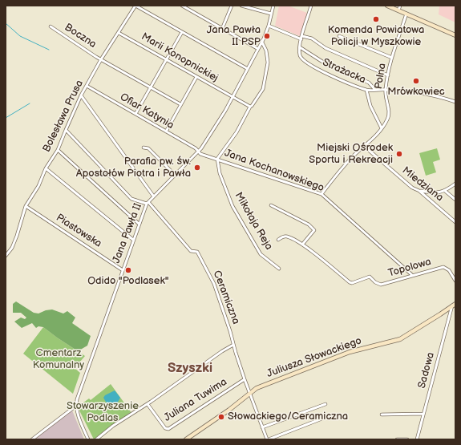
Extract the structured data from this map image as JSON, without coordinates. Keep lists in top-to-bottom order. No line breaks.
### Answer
{"streets":{"street":["Boczna","Marii Konopnickiej","Strażacka","Polna","Ofiar Katynia","Bolesława Prusa","Jana Kochanowskiego","Miedziana","Mikołaja Reja","Piastowska","Jana Pawła II","Topolowa","Ceramiczna","Juliusza Słowackiego","Sadowa","Juliana Tuwima"]},"crossings":[["Boczna","Bolesława Prusa"],["Marii Konopnickiej","Bolesława Prusa"],["Marii Konopnickiej","Jana Pawła II"],["Strażacka","Polna"],["Polna","Jana Kochanowskiego"],["Polna","Miedziana"],["Ofiar Katynia","Bolesława Prusa"],["Ofiar Katynia","Jana Kochanowskiego"],["Ofiar Katynia","Jana Pawła II"],["Bolesława Prusa","Piastowska"],["Jana Kochanowskiego","Mikołaja Reja"],["Jana Kochanowskiego","Jana Pawła II"],["Jana Kochanowskiego","Topolowa"],["Piastowska","Jana Pawła II"],["Jana Pawła II","Ceramiczna"],["Ceramiczna","Juliusza Słowackiego"],["Ceramiczna","Juliana Tuwima"],["Juliusza Słowackiego","Sadowa"]],"districts":["Szyszki"],"parks":["Cmentarz Komunalny","Stowarzyszenie Podlas"],"places":["Komenda Powiatowa Policji w Myszkowie","Jana Pawła II PSP","Mrówkowiec","Miejski Ośrodek Sportu i Rekreacji","Parafia pw. św. Apostołów Piotra i Pawła","Odido \"Podlasek\"","Słowackiego/Ceramiczna"]}
